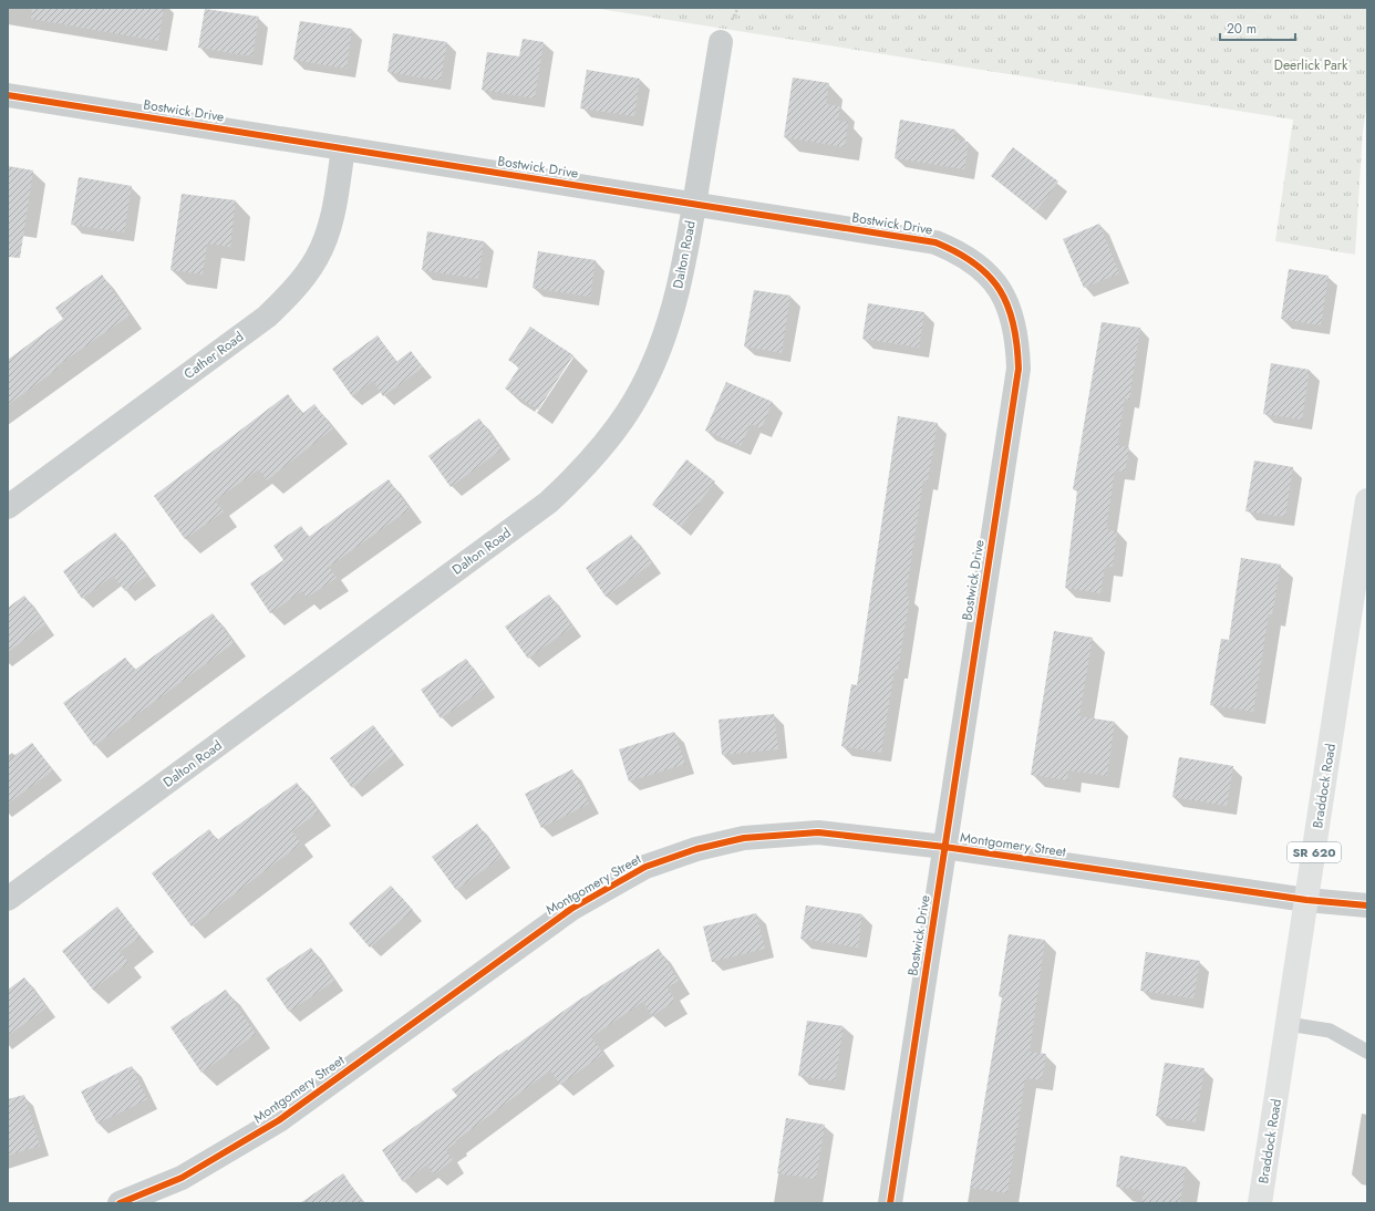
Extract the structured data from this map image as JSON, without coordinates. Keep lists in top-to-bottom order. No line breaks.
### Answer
{"streets":{"main road":["Braddock Road","SR 620"],"street":["Bostwick Drive","Dalton Road","Cather Road","Montgomery Street"]},"crossings":[["Bostwick Drive","Dalton Road"],["Bostwick Drive","Cather Road"],["Bostwick Drive","Montgomery Street"],["Braddock Road","Montgomery Street"]],"parks":["Deerlick Park"],"scale_bar":"20 m"}
